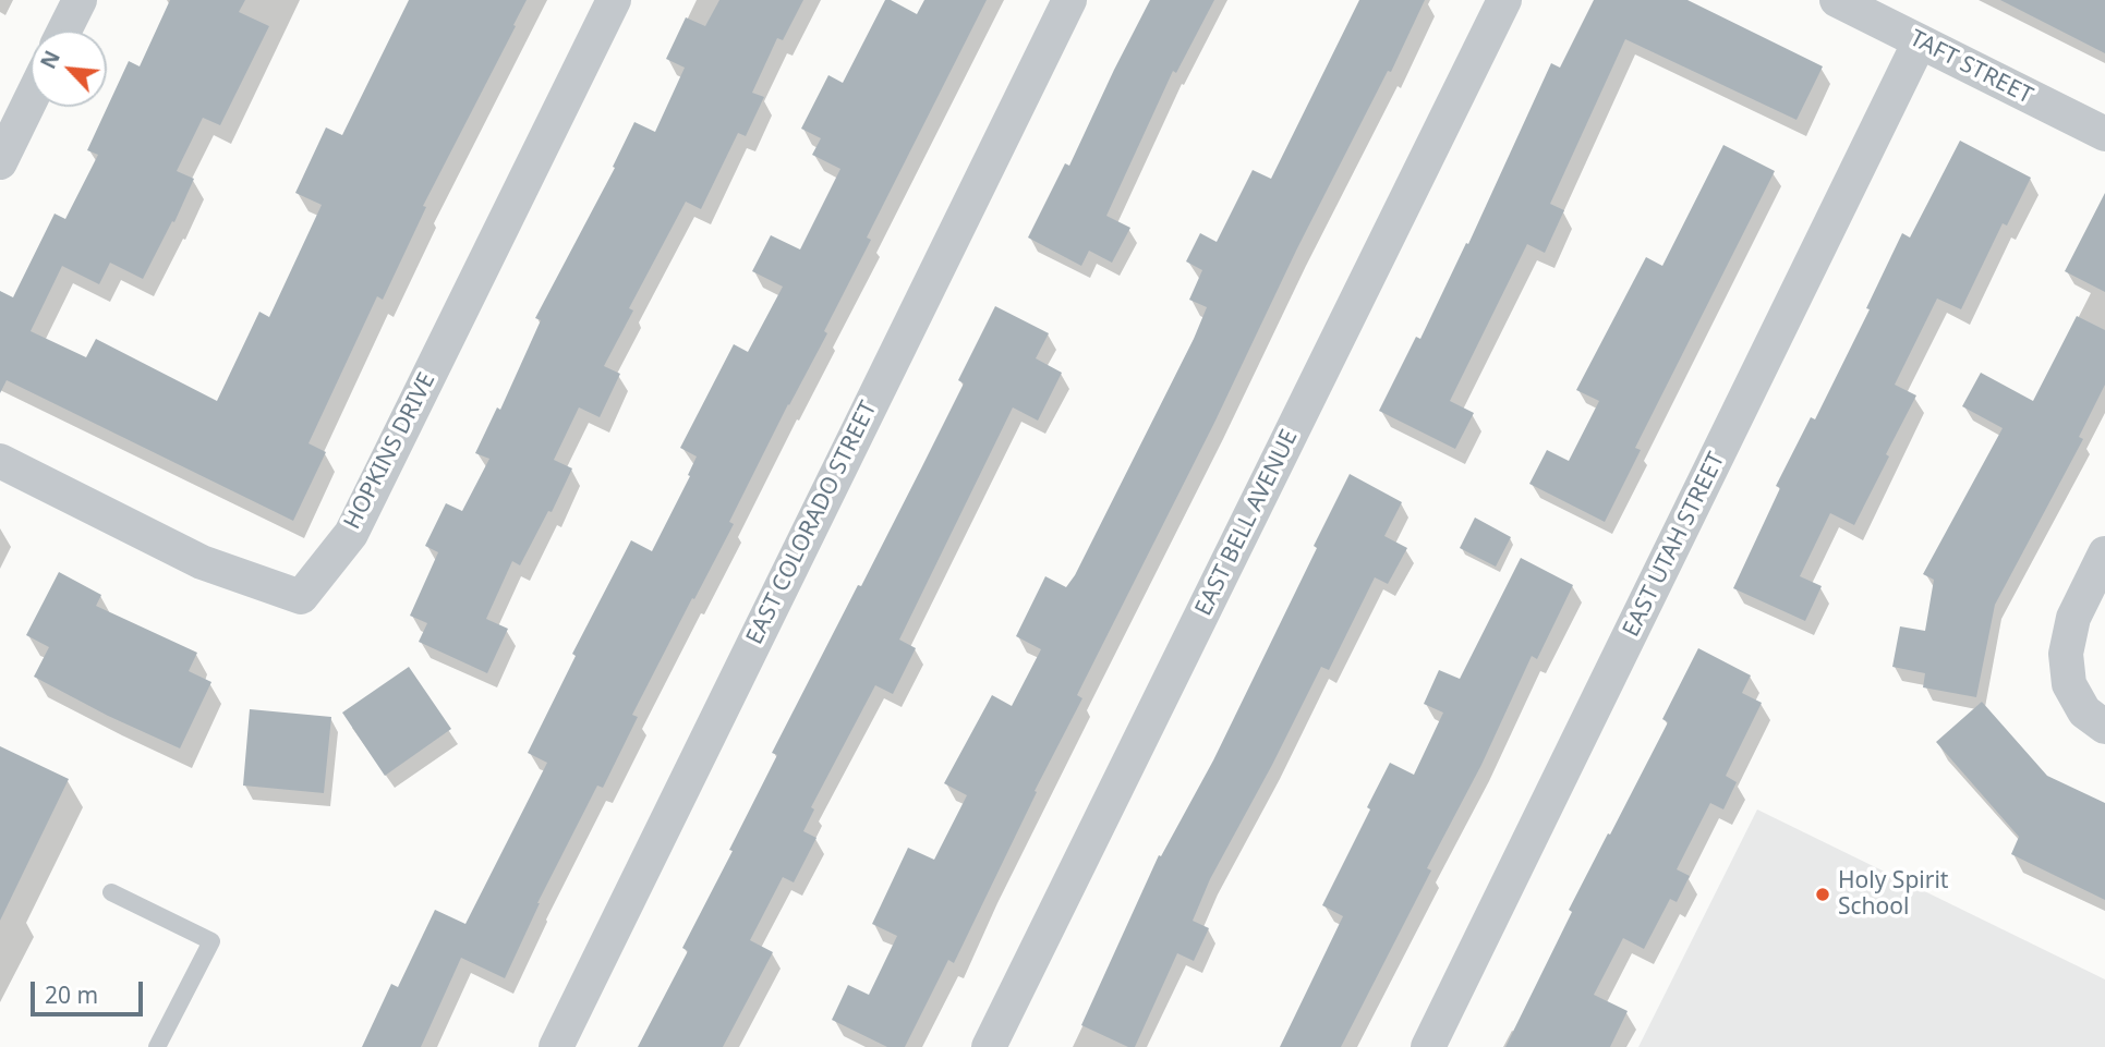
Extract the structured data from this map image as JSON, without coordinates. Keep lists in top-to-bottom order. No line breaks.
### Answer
{"streets":{"street":["TAFT STREET","HOPKINS DRIVE","EAST COLORADO STREET","EAST BELL AVENUE","EAST UTAH STREET"]},"crossings":[["TAFT STREET","EAST UTAH STREET"]],"places":["Holy Spirit School"],"scale_bar":"20 m","north":"top left"}
